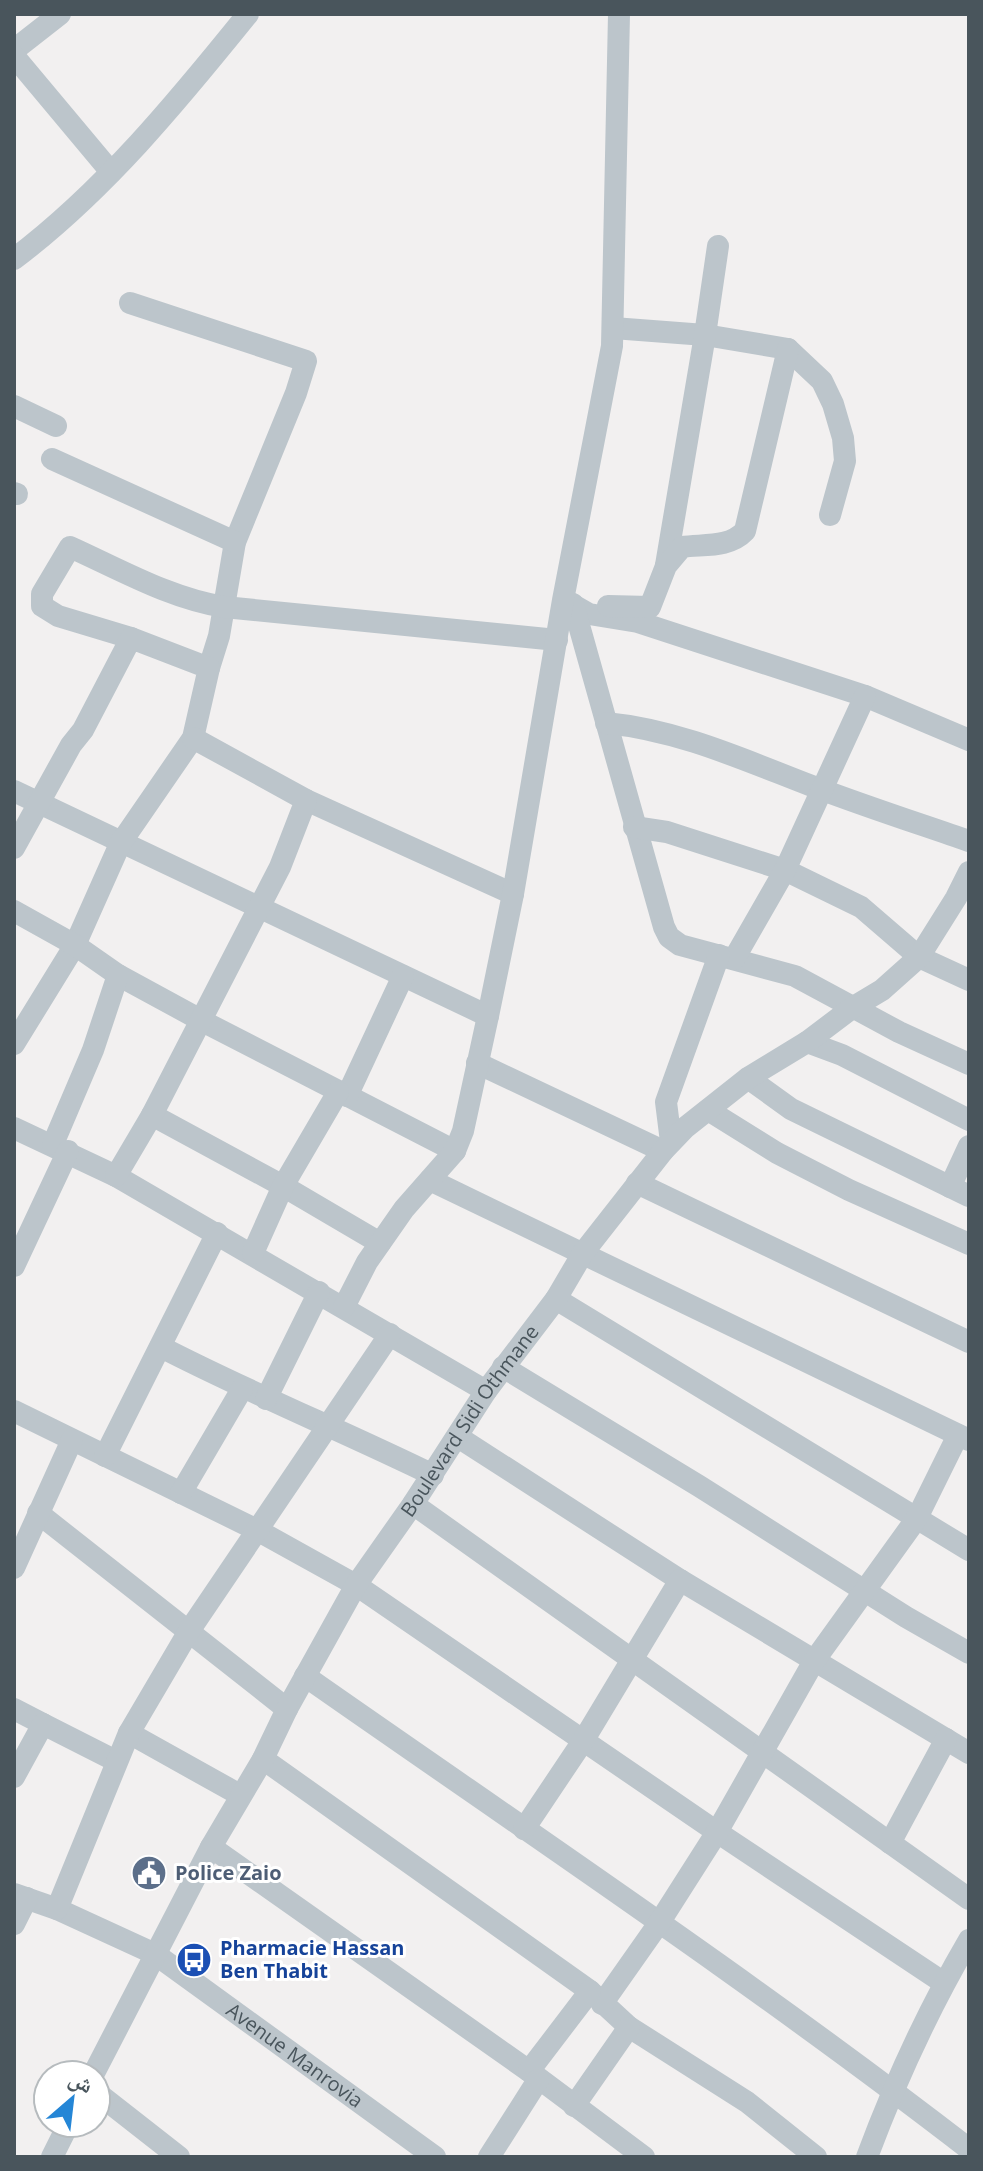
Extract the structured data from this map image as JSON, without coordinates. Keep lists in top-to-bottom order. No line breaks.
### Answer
{"streets":{"street":["Boulevard Sidi Othmane","Avenue Manrovia"]},"crossings":[["Boulevard Sidi Othmane","Avenue Manrovia"]],"places":{"public building":["Police Zaio"],"bus stop":["Pharmacie Hassan Ben Thabit"]},"north":"top right"}
